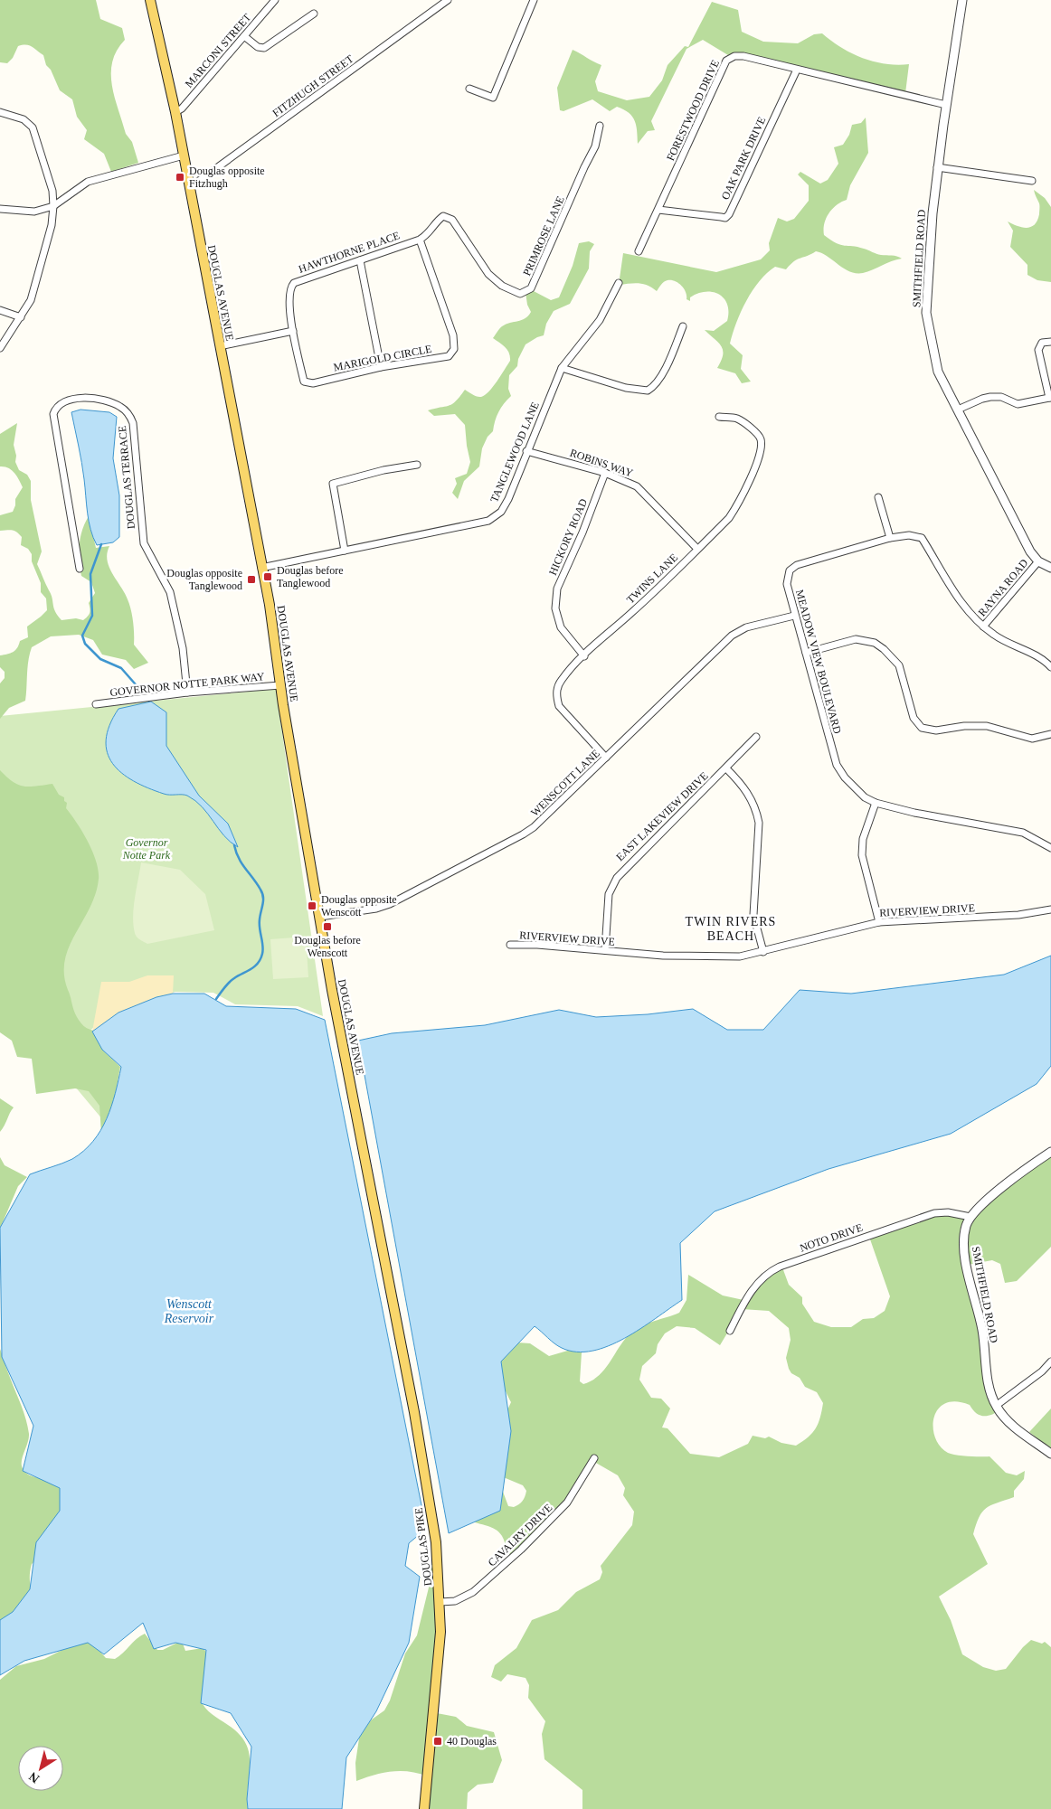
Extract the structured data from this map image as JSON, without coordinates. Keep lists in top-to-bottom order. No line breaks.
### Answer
{"streets":{"main road":["DOUGLAS AVENUE","DOUGLAS PIKE"],"street":["MARCONI STREET","FITZHUGH STREET","FORESTWOOD DRIVE","OAK PARK DRIVE","PRIMROSE LANE","HAWTHORNE PLACE","SMITHFIELD ROAD","MARIGOLD CIRCLE","TANGLEWOOD LANE","ROBINS WAY","DOUGLAS TERRACE","HICKORY ROAD","TWINS LANE","RAYNA ROAD","MEADOW VIEW BOULEVARD","GOVERNOR NOTTE PARK WAY","WENSCOTT LANE","EAST LAKEVIEW DRIVE","RIVERVIEW DRIVE","NOTO DRIVE","CAVALRY DRIVE"]},"crossings":[["MARCONI STREET","DOUGLAS AVENUE"],["FITZHUGH STREET","DOUGLAS AVENUE"],["FORESTWOOD DRIVE","OAK PARK DRIVE"],["FORESTWOOD DRIVE","SMITHFIELD ROAD"],["PRIMROSE LANE","HAWTHORNE PLACE"],["HAWTHORNE PLACE","MARIGOLD CIRCLE"],["SMITHFIELD ROAD","RAYNA ROAD"],["SMITHFIELD ROAD","NOTO DRIVE"],["DOUGLAS AVENUE","TANGLEWOOD LANE"],["DOUGLAS AVENUE","GOVERNOR NOTTE PARK WAY"],["DOUGLAS AVENUE","WENSCOTT LANE"],["DOUGLAS AVENUE","DOUGLAS PIKE"],["TANGLEWOOD LANE","ROBINS WAY"],["ROBINS WAY","HICKORY ROAD"],["ROBINS WAY","TWINS LANE"],["DOUGLAS TERRACE","GOVERNOR NOTTE PARK WAY"],["HICKORY ROAD","TWINS LANE"],["TWINS LANE","WENSCOTT LANE"],["RAYNA ROAD","MEADOW VIEW BOULEVARD"],["MEADOW VIEW BOULEVARD","WENSCOTT LANE"],["EAST LAKEVIEW DRIVE","RIVERVIEW DRIVE"],["CAVALRY DRIVE","DOUGLAS PIKE"]],"districts":["TWIN RIVERS BEACH"],"water":["Wenscott Reservoir"],"parks":["Governor Notte Park"],"places":{"transit":["Douglas opposite Fitzhugh","Douglas before Tanglewood","Douglas opposite Tanglewood","Douglas opposite Wenscott","Douglas before Wenscott","40 Douglas"]},"north":"bottom left"}
